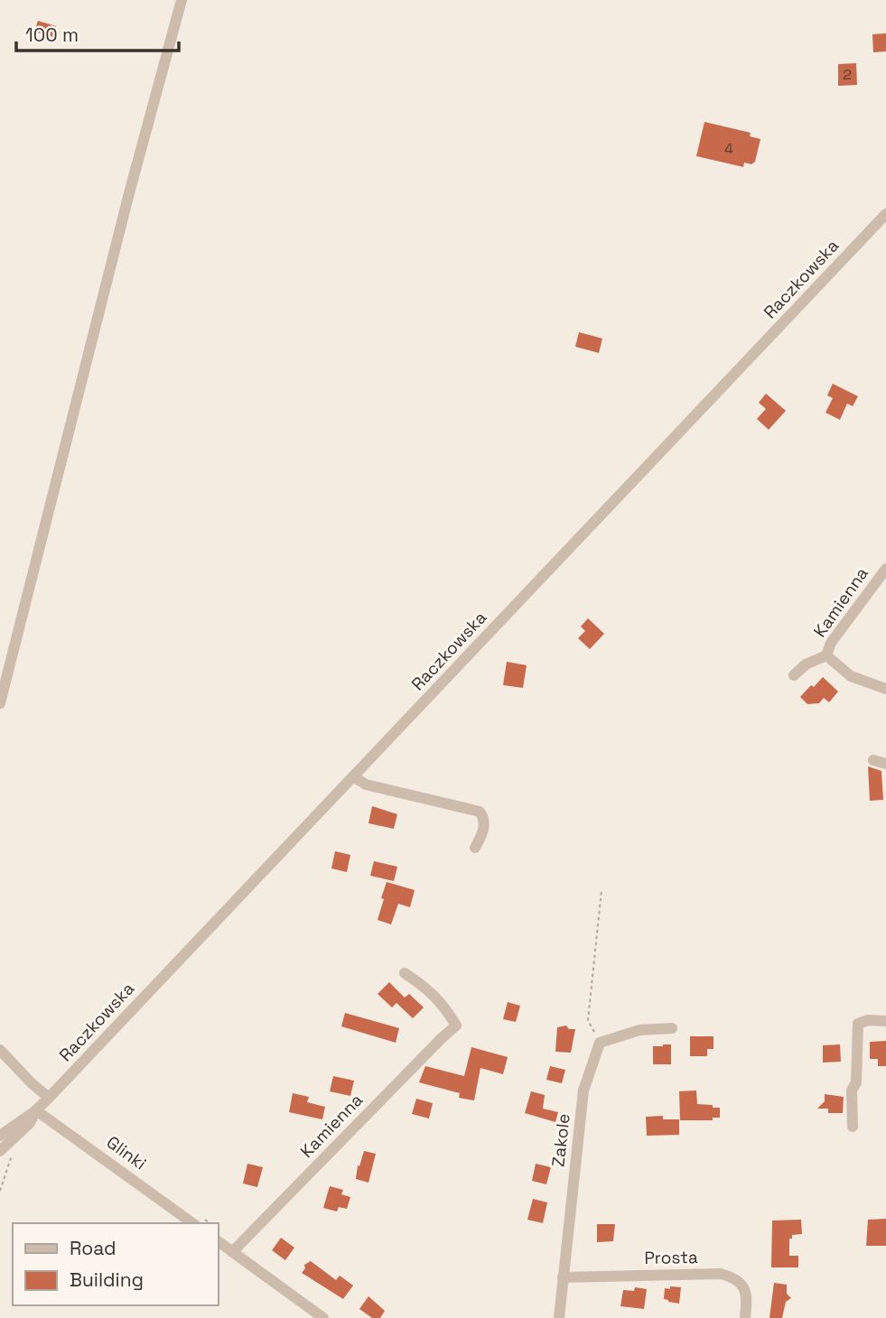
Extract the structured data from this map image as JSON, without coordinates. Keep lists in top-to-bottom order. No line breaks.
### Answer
{"streets":{"street":["Raczkowska","Kamienna","Zakole","Glinki","Prosta"]},"crossings":[["Raczkowska","Glinki"],["Zakole","Prosta"]],"house_numbers":["2","4"],"legend":["Road","Building"],"scale_bar":"100 m"}
